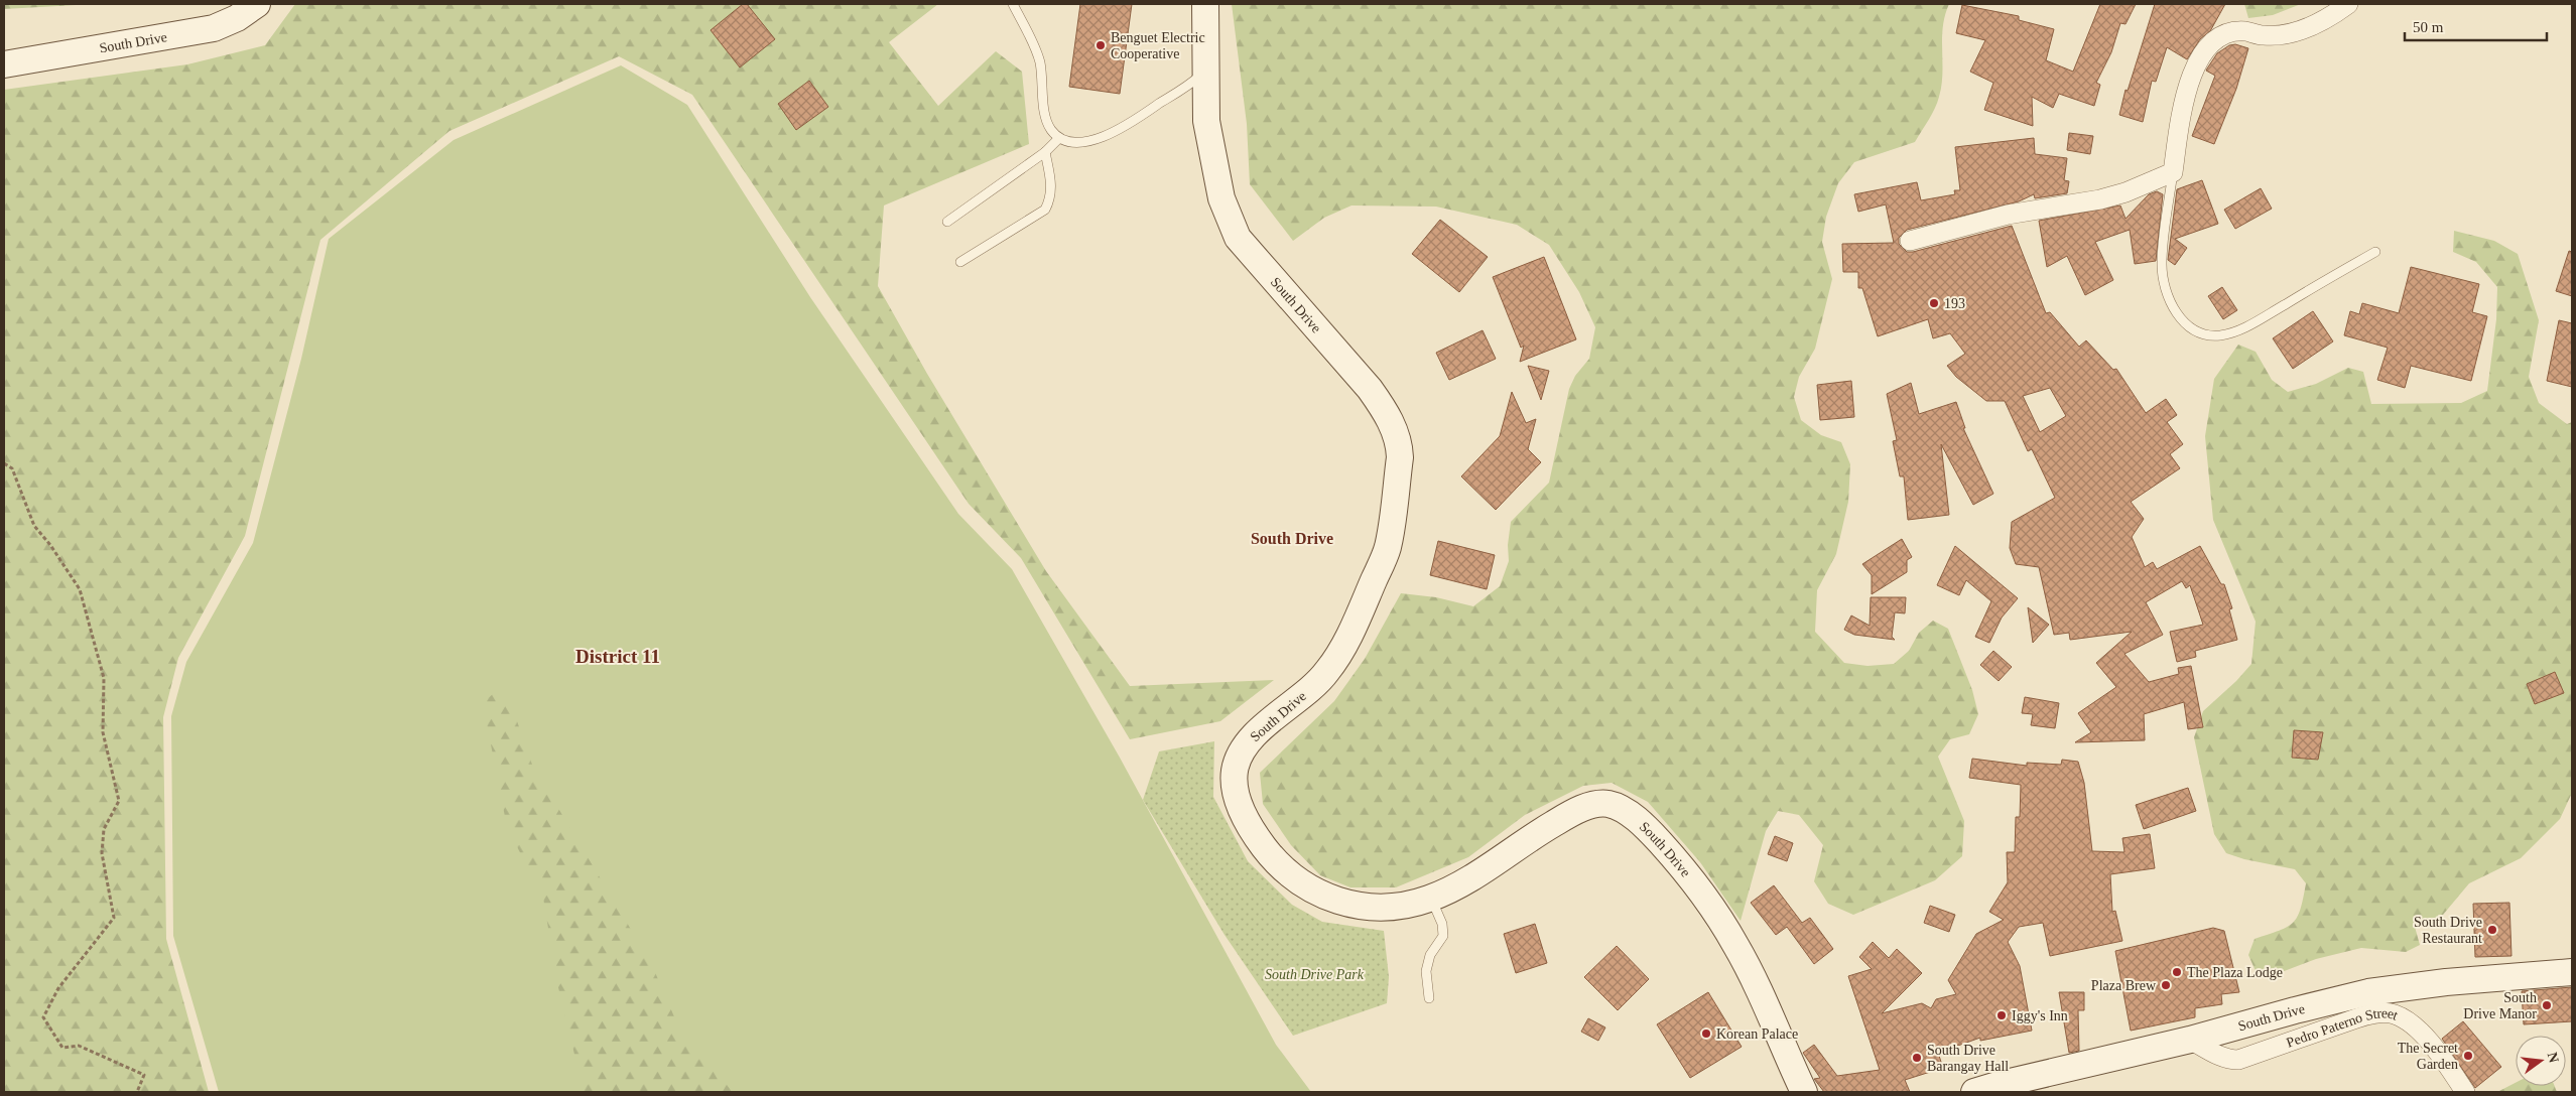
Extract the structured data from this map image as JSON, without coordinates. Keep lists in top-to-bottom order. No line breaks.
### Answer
{"streets":{"main road":["South Drive"],"street":["Pedro Paterno Street"]},"crossings":[["South Drive","Pedro Paterno Street"]],"districts":["South Drive","District 11"],"parks":["South Drive Park"],"places":["Benguet Electric Cooperative","193","South Drive Restaurant","The Plaza Lodge","Plaza Brew","South Drive Manor","Iggy's Inn","Korean Palace","The Secret Garden","South Drive Barangay Hall"],"scale_bar":"50 m","north":"right"}
